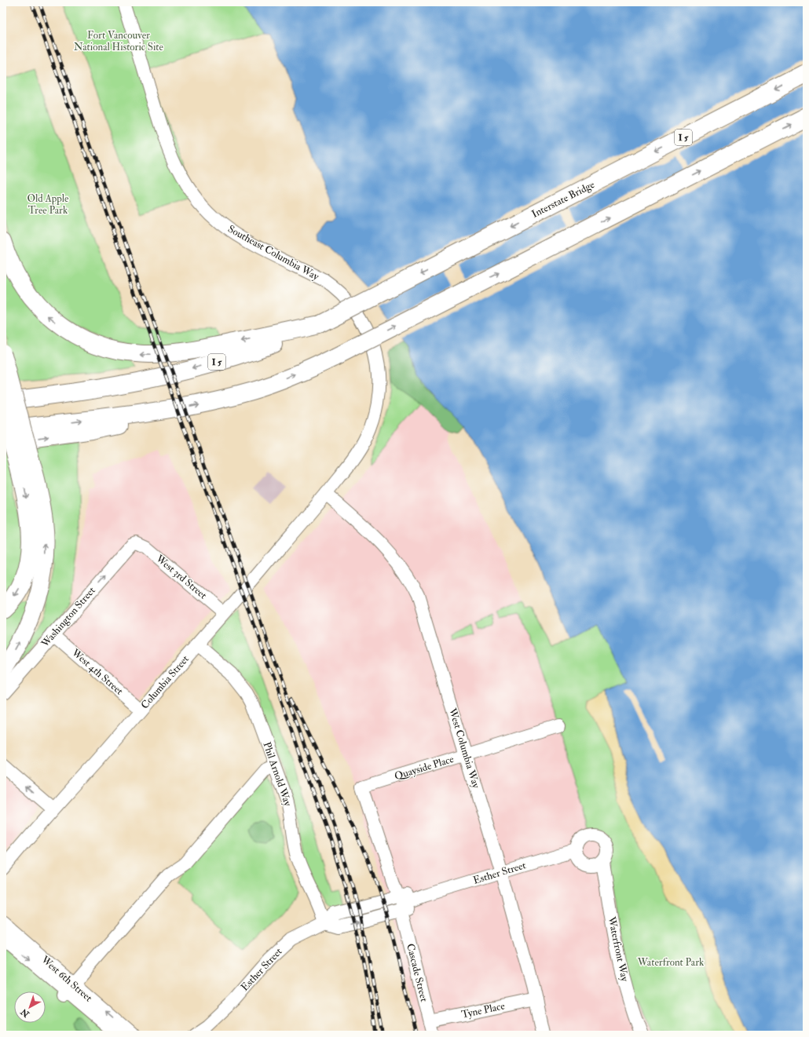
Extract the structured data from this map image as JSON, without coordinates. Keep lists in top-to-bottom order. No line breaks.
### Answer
{"streets":{"highway":["I 5","Interstate Bridge"],"street":["Southeast Columbia Way","West 3rd Street","Washington Street","West 4th Street","Columbia Street","West Columbia Way","Quayside Place","Phil Arnold Way","Esther Street","Waterfront Way","Cascade Street","West 6th Street","Tyne Place"]},"crossings":[["I 5","Interstate Bridge"],["Southeast Columbia Way","Columbia Street"],["Southeast Columbia Way","West Columbia Way"],["West 3rd Street","Washington Street"],["West 3rd Street","Columbia Street"],["Washington Street","West 4th Street"],["West 4th Street","Columbia Street"],["Columbia Street","West Columbia Way"],["Columbia Street","Phil Arnold Way"],["West Columbia Way","Quayside Place"],["West Columbia Way","Esther Street"],["West Columbia Way","Tyne Place"],["Quayside Place","Esther Street"],["Phil Arnold Way","Esther Street"],["Esther Street","Waterfront Way"],["Cascade Street","Tyne Place"]],"one_way":["Washington Street"],"parks":["Fort Vancouver National Historic Site","Old Apple Tree Park","Waterfront Park"],"north":"bottom left"}
